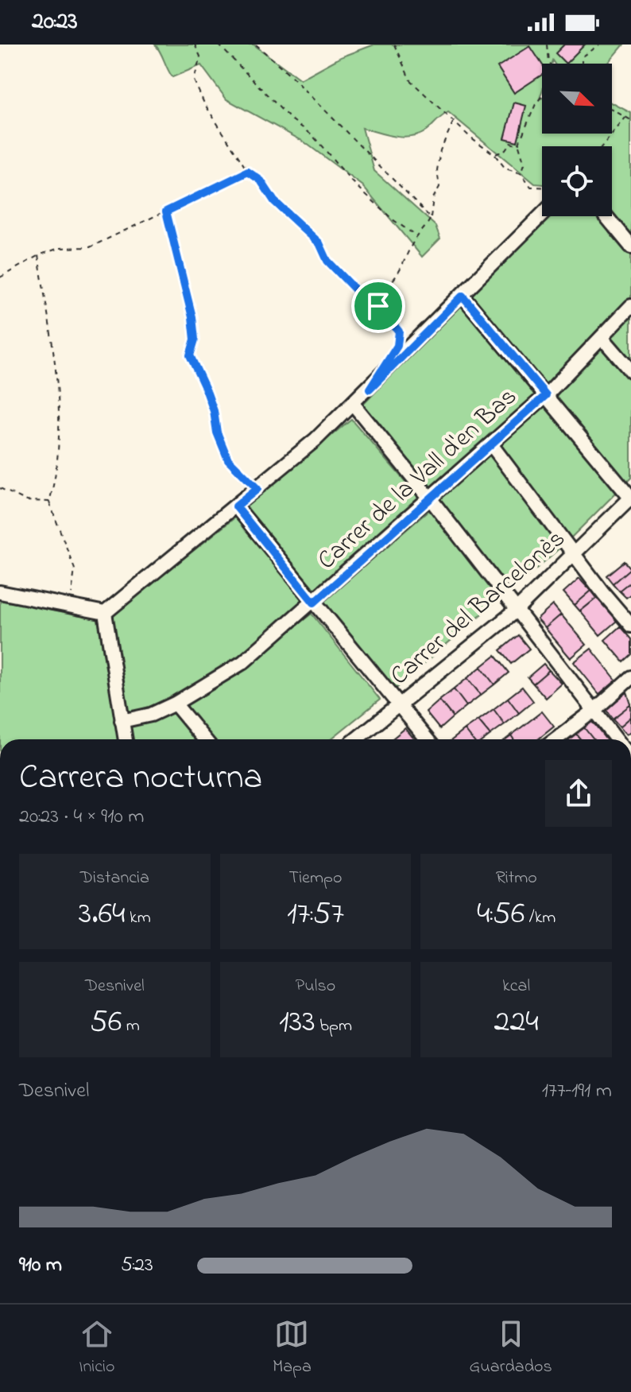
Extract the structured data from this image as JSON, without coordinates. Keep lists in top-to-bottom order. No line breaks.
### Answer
{"streets":{"street":["Carrer de la Vall d'en Bas","Carrer del Barcelonès"]},"north":"bottom right","page":{"status":"20:23","heading":["Carrera nocturna","20:23 · 4 × 910 m"],"stats":[["Distancia","3.64 km"],["Tiempo","17:57"],["Ritmo","4:56 /km"],["Desnivel","56 m"],["Pulso","133 bpm"],["kcal","224"]],"chart":["Desnivel","177–191 m"],"list":[{"name":"910 m","note":"5:23"}],"tabs":["Inicio","Mapa","Guardados"]}}
